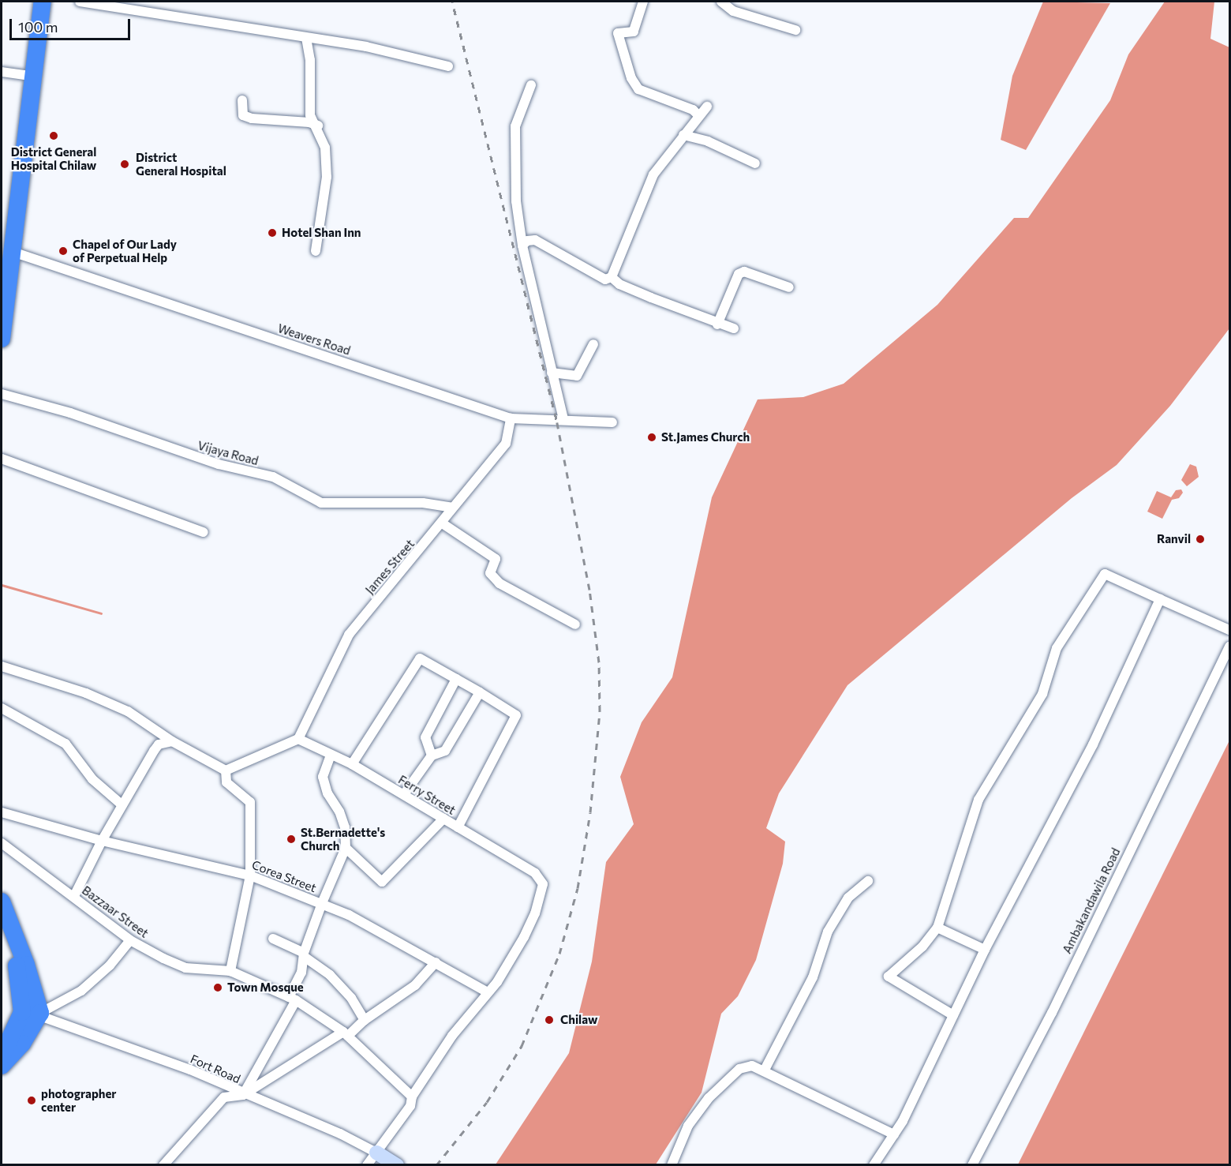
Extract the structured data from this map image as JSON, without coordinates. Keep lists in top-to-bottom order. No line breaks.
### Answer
{"streets":{"street":["Weavers Road","Vijaya Road","James Street","Ferry Street","Corea Street","Ambakandawila Road","Bazzaar Street","Fort Road"]},"crossings":[["Weavers Road","James Street"],["Vijaya Road","James Street"],["James Street","Ferry Street"],["Ferry Street","Corea Street"],["Ferry Street","Bazzaar Street"],["Ferry Street","Fort Road"]],"places":["District General Hospital Chilaw","District General Hospital","Hotel Shan Inn","Chapel of Our Lady of Perpetual Help","St.James Church","Ranvil","St.Bernadette's Church","Town Mosque","Chilaw","photographer center"],"scale_bar":"100 m"}
